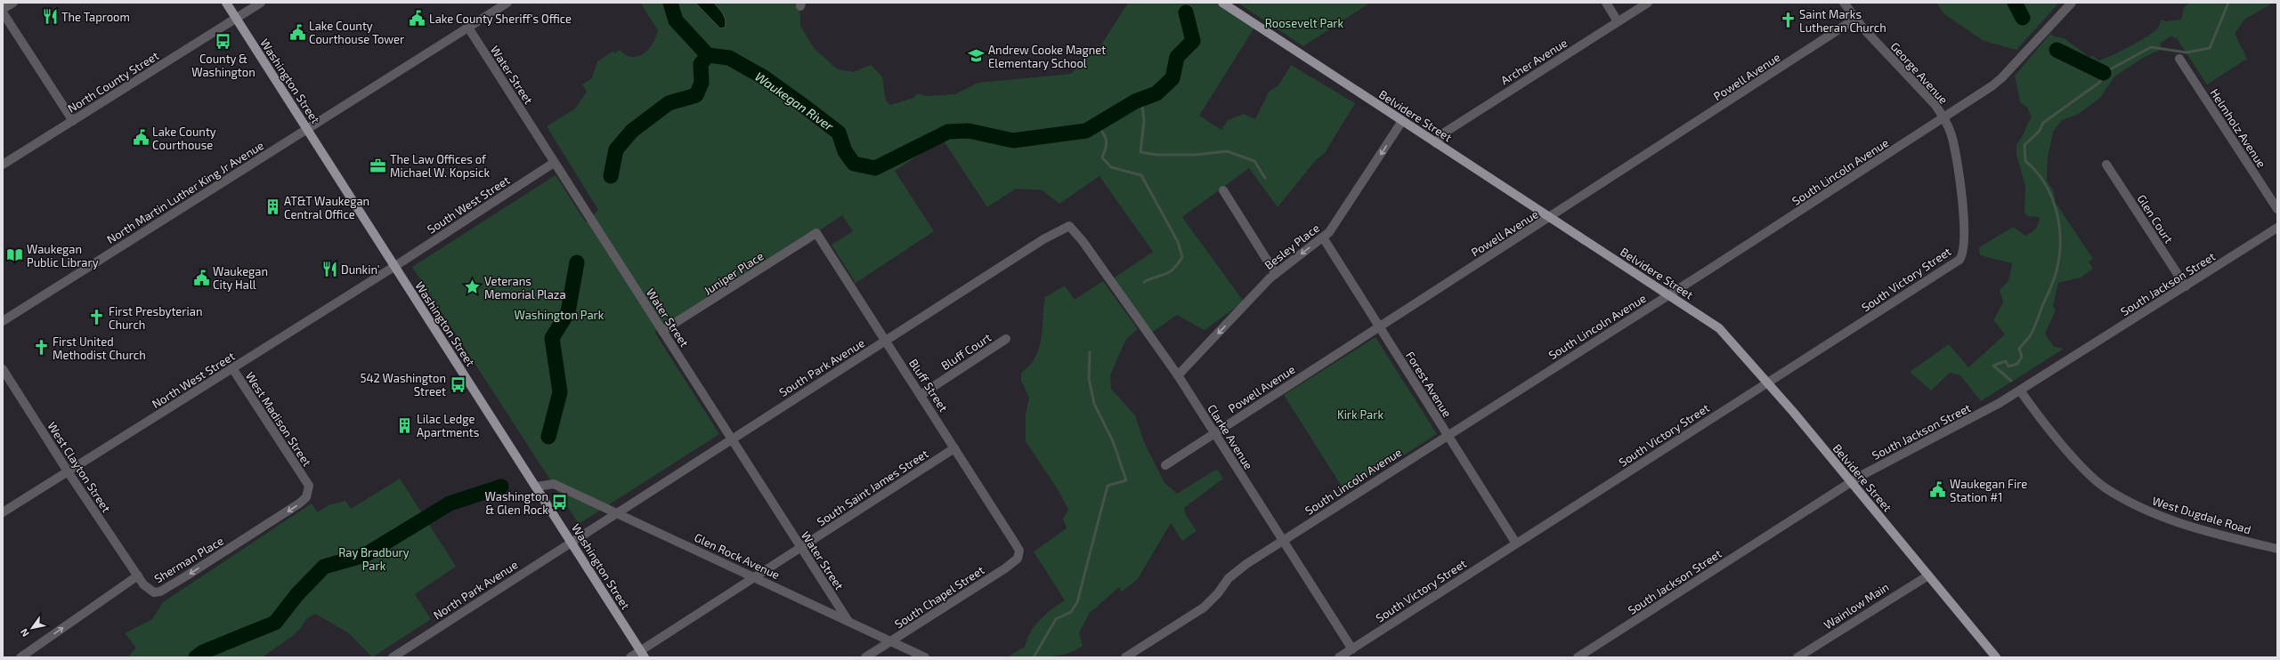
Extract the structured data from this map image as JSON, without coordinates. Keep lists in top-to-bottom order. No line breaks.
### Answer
{"streets":{"main road":["Washington Street","Belvidere Street"],"street":["Archer Avenue","George Avenue","Water Street","Powell Avenue","North County Street","Helmholz Avenue","South Lincoln Avenue","North Martin Luther King Jr Avenue","South West Street","Glen Court","Besley Place","Juniper Place","South Victory Street","South Jackson Street","Bluff Court","South Park Avenue","North West Street","Forest Avenue","Bluff Street","West Madison Street","Clarke Avenue","West Clayton Street","South Saint James Street","West Dugdale Road","Glen Rock Avenue","Sherman Place","North Park Avenue","South Chapel Street","Wainlow Main"]},"crossings":[["Archer Avenue","Belvidere Street"],["George Avenue","Powell Avenue"],["George Avenue","South Lincoln Avenue"],["George Avenue","South Victory Street"],["Water Street","North Martin Luther King Jr Avenue"],["Water Street","South West Street"],["Water Street","Juniper Place"],["Water Street","South Park Avenue"],["Water Street","South Saint James Street"],["Water Street","Glen Rock Avenue"],["Powell Avenue","Belvidere Street"],["Powell Avenue","Forest Avenue"],["Powell Avenue","Clarke Avenue"],["Washington Street","North County Street"],["Washington Street","North Martin Luther King Jr Avenue"],["Washington Street","South West Street"],["Washington Street","South Park Avenue"],["Washington Street","North West Street"],["Washington Street","South Saint James Street"],["Washington Street","Glen Rock Avenue"],["Washington Street","North Park Avenue"],["Belvidere Street","South Lincoln Avenue"],["Belvidere Street","Besley Place"],["Belvidere Street","South Victory Street"],["Belvidere Street","South Jackson Street"],["Belvidere Street","Wainlow Main"],["South Lincoln Avenue","Forest Avenue"],["South Lincoln Avenue","Clarke Avenue"],["South West Street","North West Street"],["Glen Court","South Jackson Street"],["Besley Place","Forest Avenue"],["Besley Place","Clarke Avenue"],["Juniper Place","Bluff Street"],["South Victory Street","Forest Avenue"],["South Victory Street","Clarke Avenue"],["South Jackson Street","West Dugdale Road"],["Bluff Court","Bluff Street"],["South Park Avenue","Bluff Street"],["South Park Avenue","Clarke Avenue"],["South Park Avenue","Glen Rock Avenue"],["South Park Avenue","North Park Avenue"],["North West Street","West Madison Street"],["North West Street","West Clayton Street"],["Bluff Street","South Saint James Street"],["Bluff Street","South Chapel Street"],["West Madison Street","Sherman Place"],["West Clayton Street","Sherman Place"],["South Saint James Street","Glen Rock Avenue"],["Glen Rock Avenue","South Chapel Street"]],"one_way":["Besley Place"],"water":["Waukegan River"],"parks":["Roosevelt Park","Washington Park","Kirk Park","Ray Bradbury Park"],"places":{"restaurant":["The Taproom","Dunkin'"],"public building":["Lake County Sheriff's Office","Lake County Courthouse Tower","Lake County Courthouse","Waukegan City Hall","Waukegan Fire Station #1"],"church":["Saint Marks Lutheran Church","First Presbyterian Church","First United Methodist Church"],"bus stop":["County & Washington","542 Washington Street","Washington & Glen Rock"],"school or university":["Andrew Cooke Magnet Elementary School"],"office":["The Law Offices of Michael W. Kopsick"],"building":["AT&T Waukegan Central Office","Lilac Ledge Apartments"],"library":["Waukegan Public Library"],"place":["Veterans Memorial Plaza"]},"north":"bottom left"}
